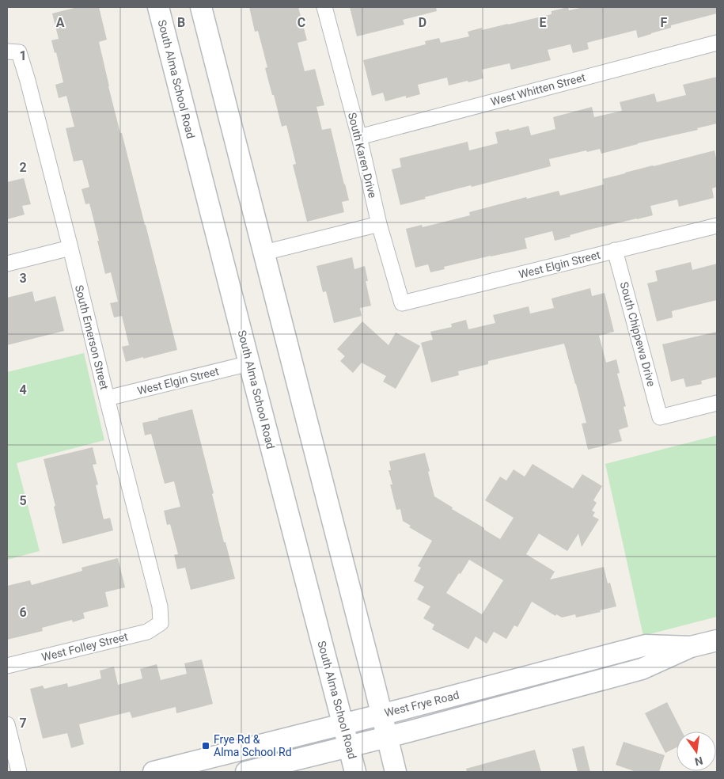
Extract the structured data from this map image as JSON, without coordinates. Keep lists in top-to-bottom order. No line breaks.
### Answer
{"streets":{"main road":["South Alma School Road","West Frye Road"],"street":["West Whitten Street","South Karen Drive","West Elgin Street","South Chippewa Drive","South Emerson Street","West Folley Street"]},"crossings":[["South Alma School Road","West Elgin Street"],["South Alma School Road","West Frye Road"],["West Whitten Street","South Karen Drive"],["South Karen Drive","West Elgin Street"],["West Elgin Street","South Chippewa Drive"],["West Elgin Street","South Emerson Street"],["South Emerson Street","West Folley Street"]],"places":{"transit":["Frye Rd & Alma School Rd"]},"north":"bottom","grid":{"columns":["A","B","C","D","E","F"],"rows":["1","2","3","4","5","6","7"]}}
